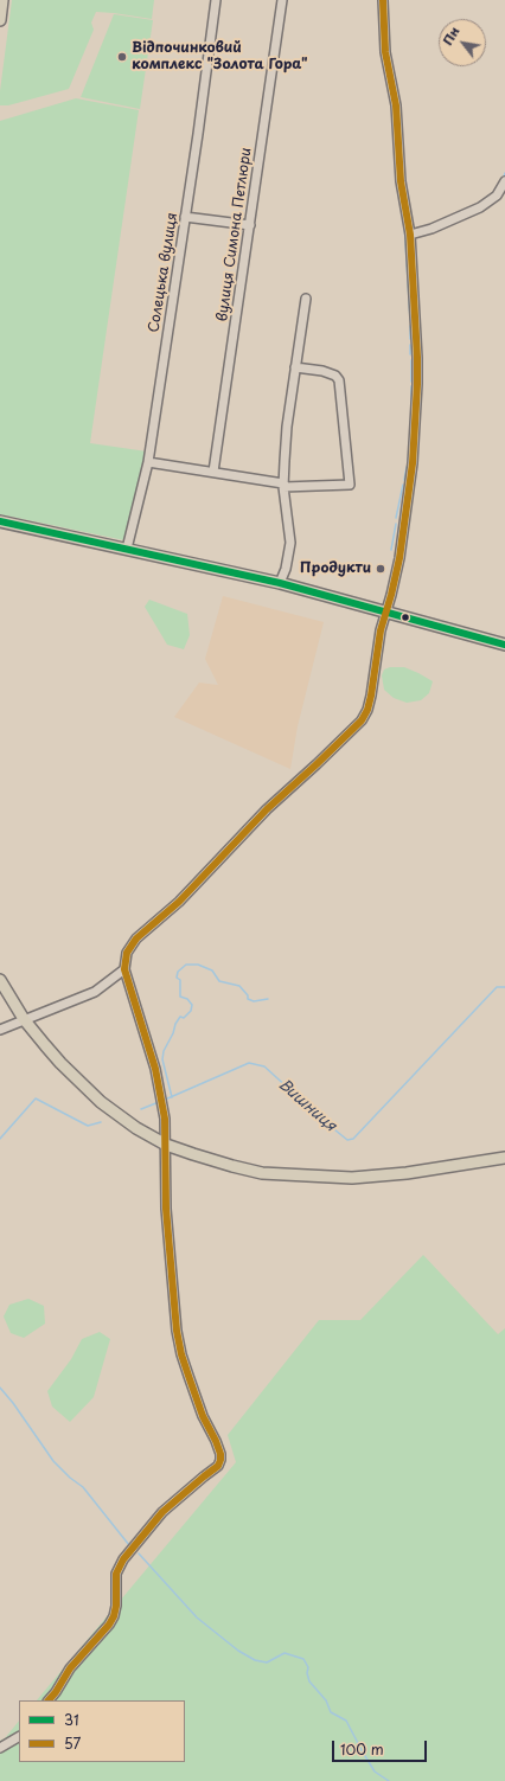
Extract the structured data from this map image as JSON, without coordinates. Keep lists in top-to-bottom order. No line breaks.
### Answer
{"streets":{"street":["вулиця Симона Петлюри","Солецька вулиця"]},"water":["Вишниця"],"places":["Відпочинковий комплекс \"Золота Гора\"","Продукти"],"lines":["transit line 57","transit line 31"],"legend":["31","57"],"scale_bar":"100 m","north":"top left"}
